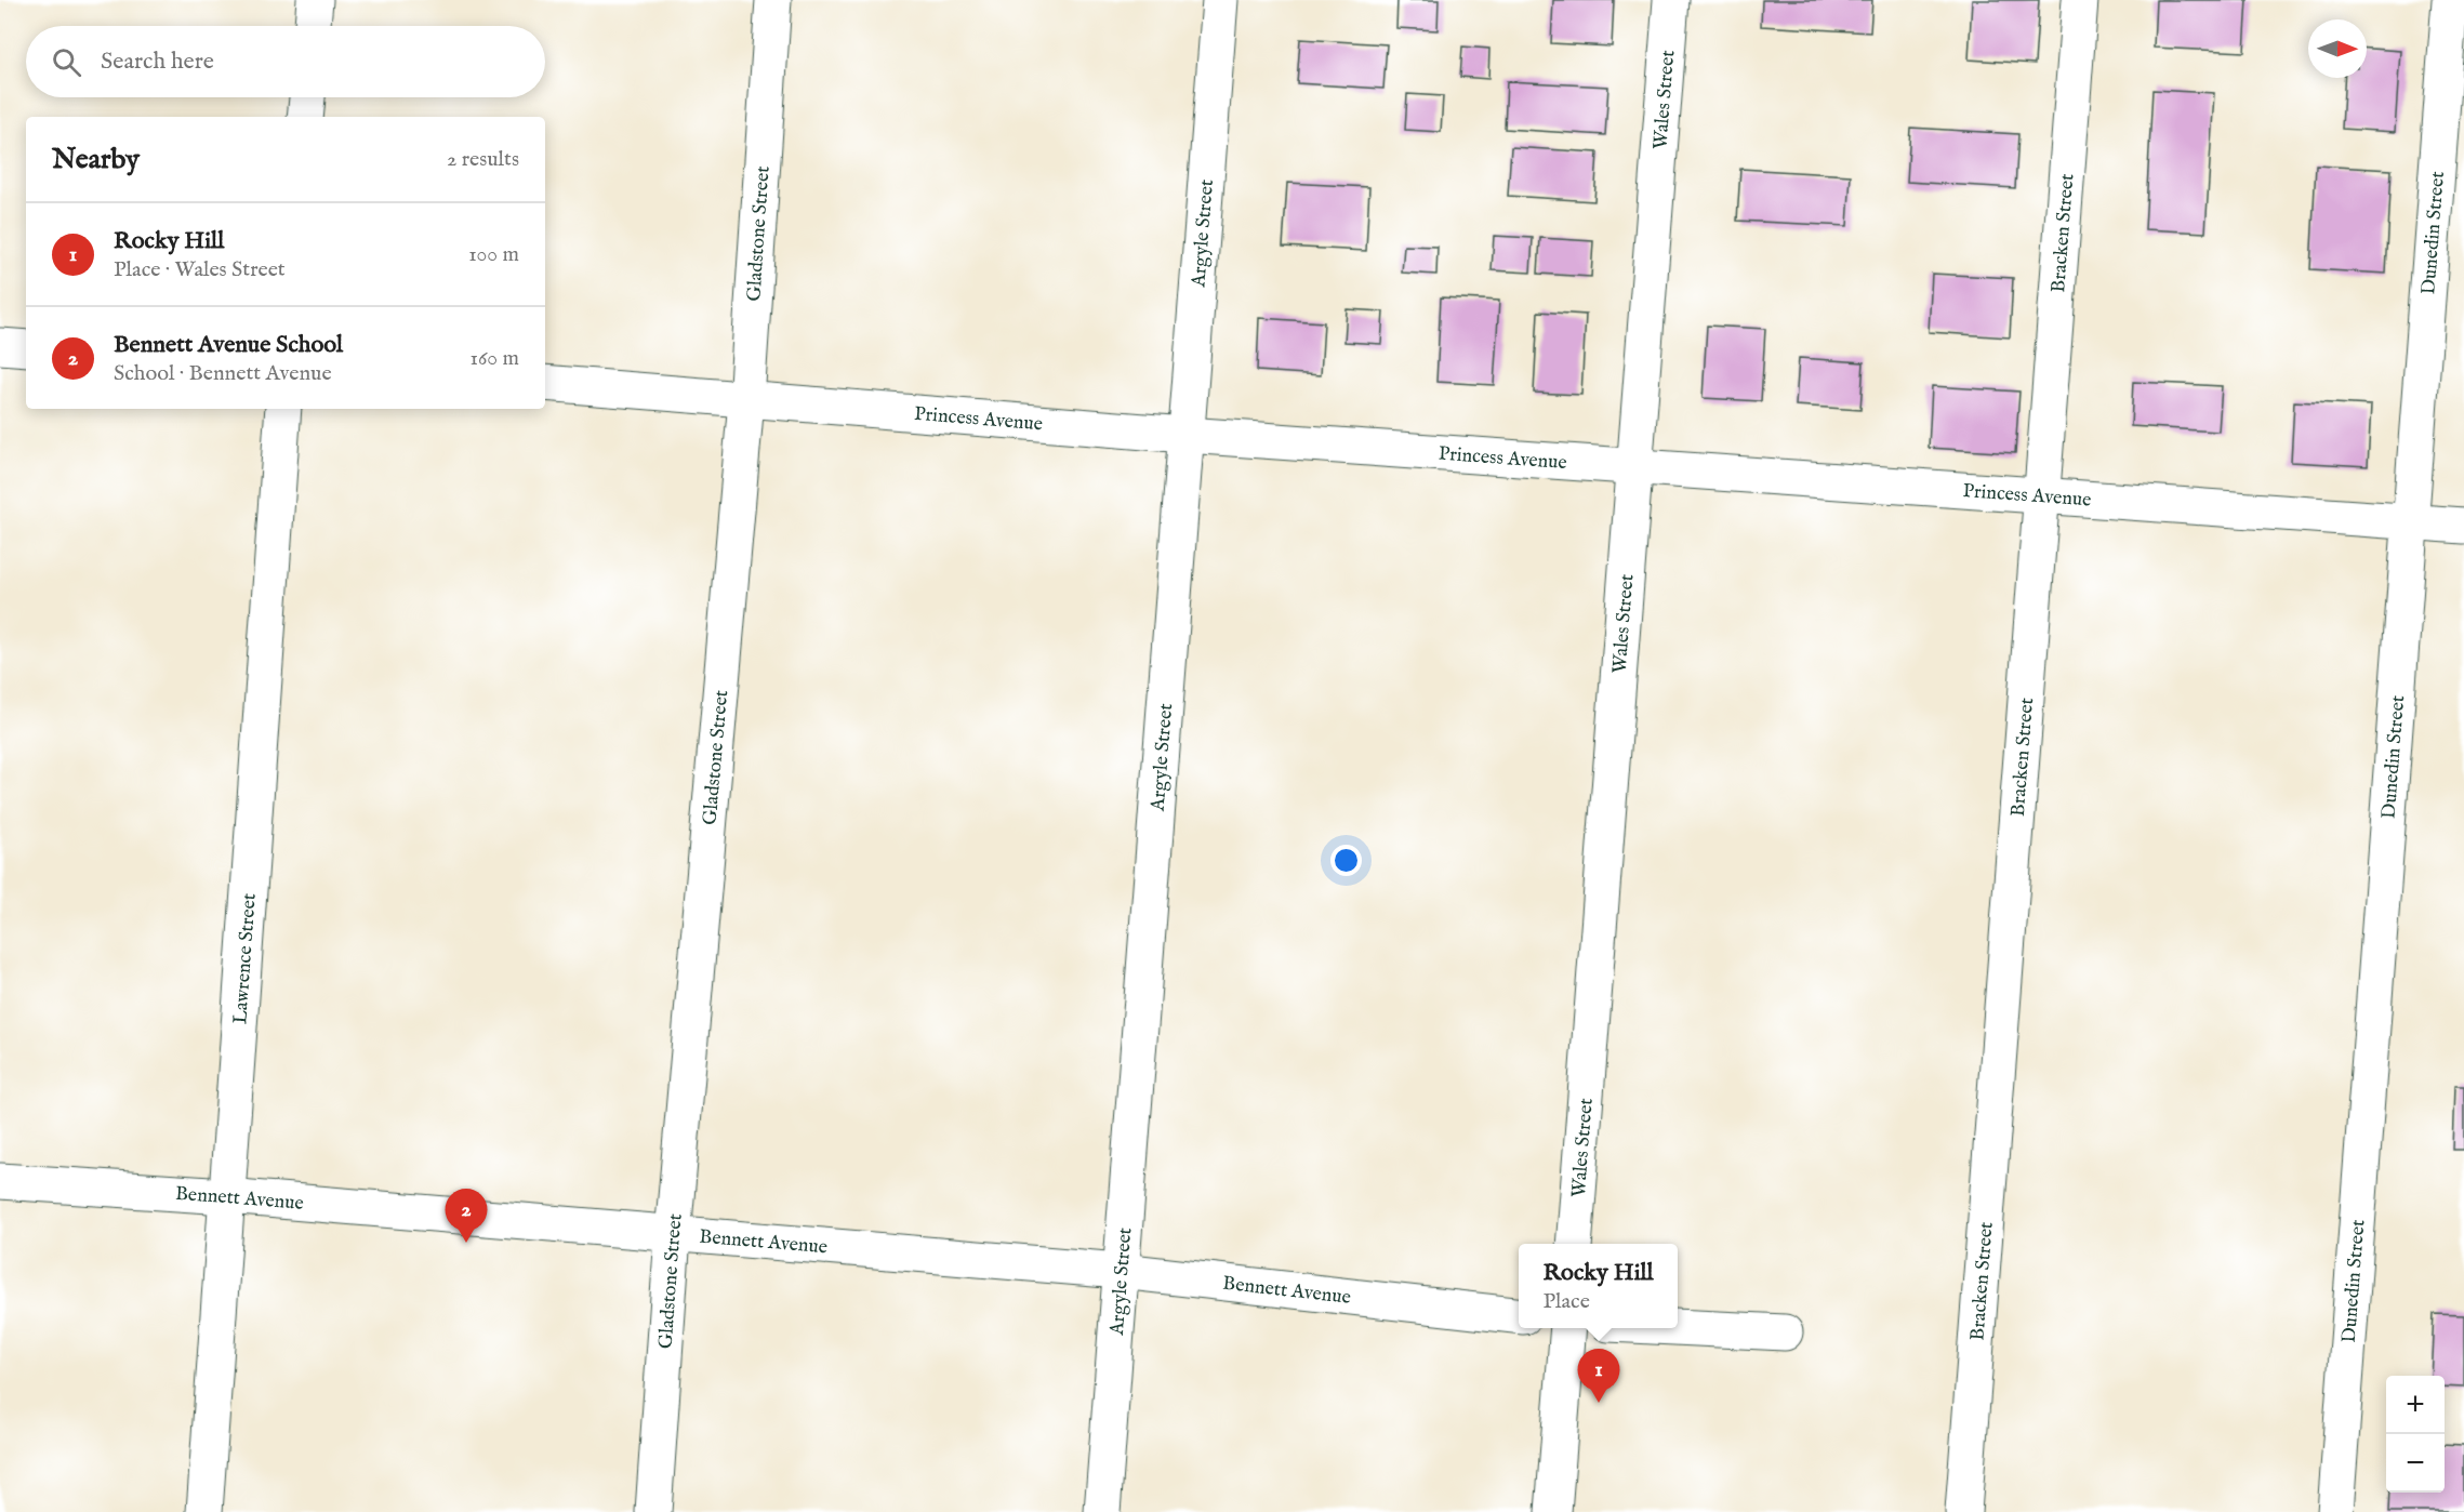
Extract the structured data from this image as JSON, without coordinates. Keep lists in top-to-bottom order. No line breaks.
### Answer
{"streets":{"street":["Wales Street","Argyle Street","Bracken Street","Dunedin Street","Gladstone Street","Princess Avenue","Lawrence Street","Bennett Avenue"]},"crossings":[["Wales Street","Princess Avenue"],["Argyle Street","Princess Avenue"],["Argyle Street","Bennett Avenue"],["Bracken Street","Princess Avenue"],["Dunedin Street","Princess Avenue"],["Gladstone Street","Princess Avenue"],["Gladstone Street","Bennett Avenue"],["Lawrence Street","Bennett Avenue"]],"north":"right","page":{"search":"Search here","heading":["Nearby","2 results"],"list":[{"mark":"1","name":"Rocky Hill","note":"Place · Wales Street","value":"100 m"},{"mark":"2","name":"Bennett Avenue School","note":"School · Bennett Avenue","value":"160 m"}],"pins":["2","1"],"popup":["Rocky Hill","Place"],"map_buttons":["+","−"]}}
